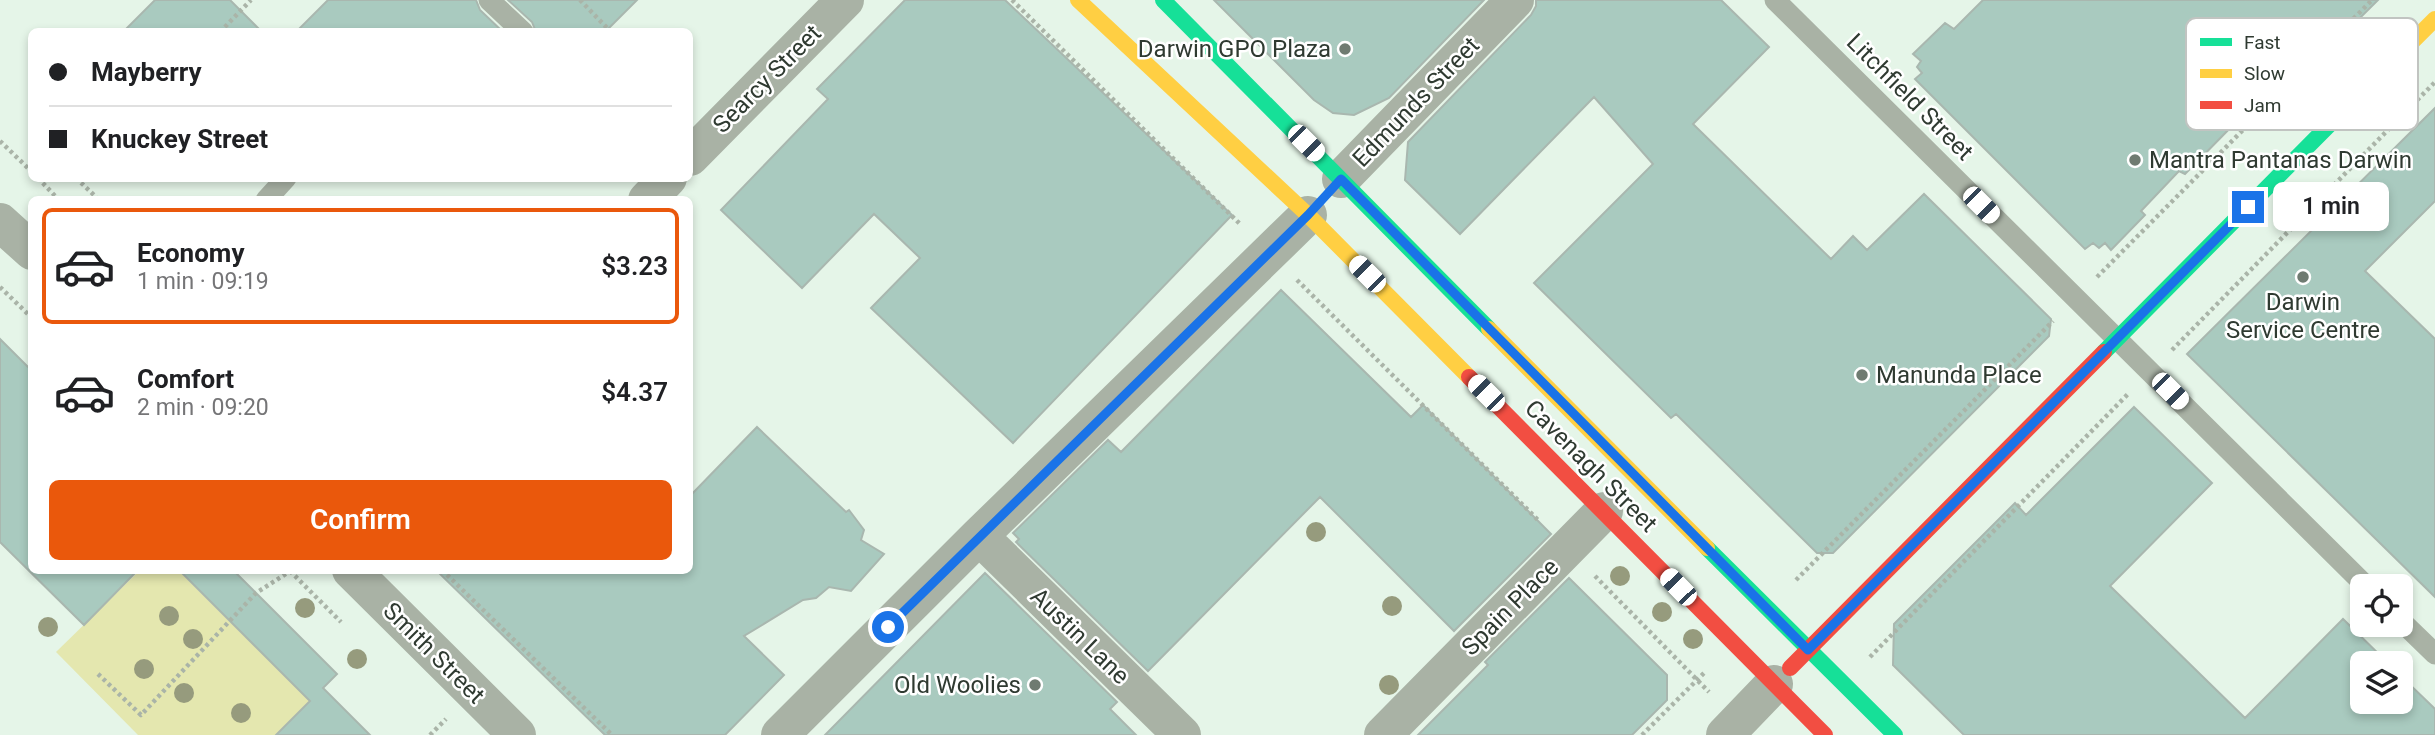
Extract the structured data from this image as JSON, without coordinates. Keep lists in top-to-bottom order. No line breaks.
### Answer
{"streets":{"street":["Searcy Street","Edmunds Street","Cavenagh Street","Spain Place","Austin Lane","Smith Street"],"lane":["Litchfield Street"]},"crossings":[["Edmunds Street","Cavenagh Street"],["Edmunds Street","Austin Lane"],["Cavenagh Street","Spain Place"]],"places":["Darwin GPO Plaza","Mantra Pantanas Darwin","Darwin Service Centre","Manunda Place","Old Woolies"],"legend":["Fast","Slow","Jam"],"page":{"banner":["Mayberry","Knuckey Street"],"bubble":"1 min","list":[{"name":"Economy","note":"1 min · 09:19","value":"$3.23"},{"name":"Comfort","note":"2 min · 09:20","value":"$4.37"}],"buttons":"Confirm"}}
